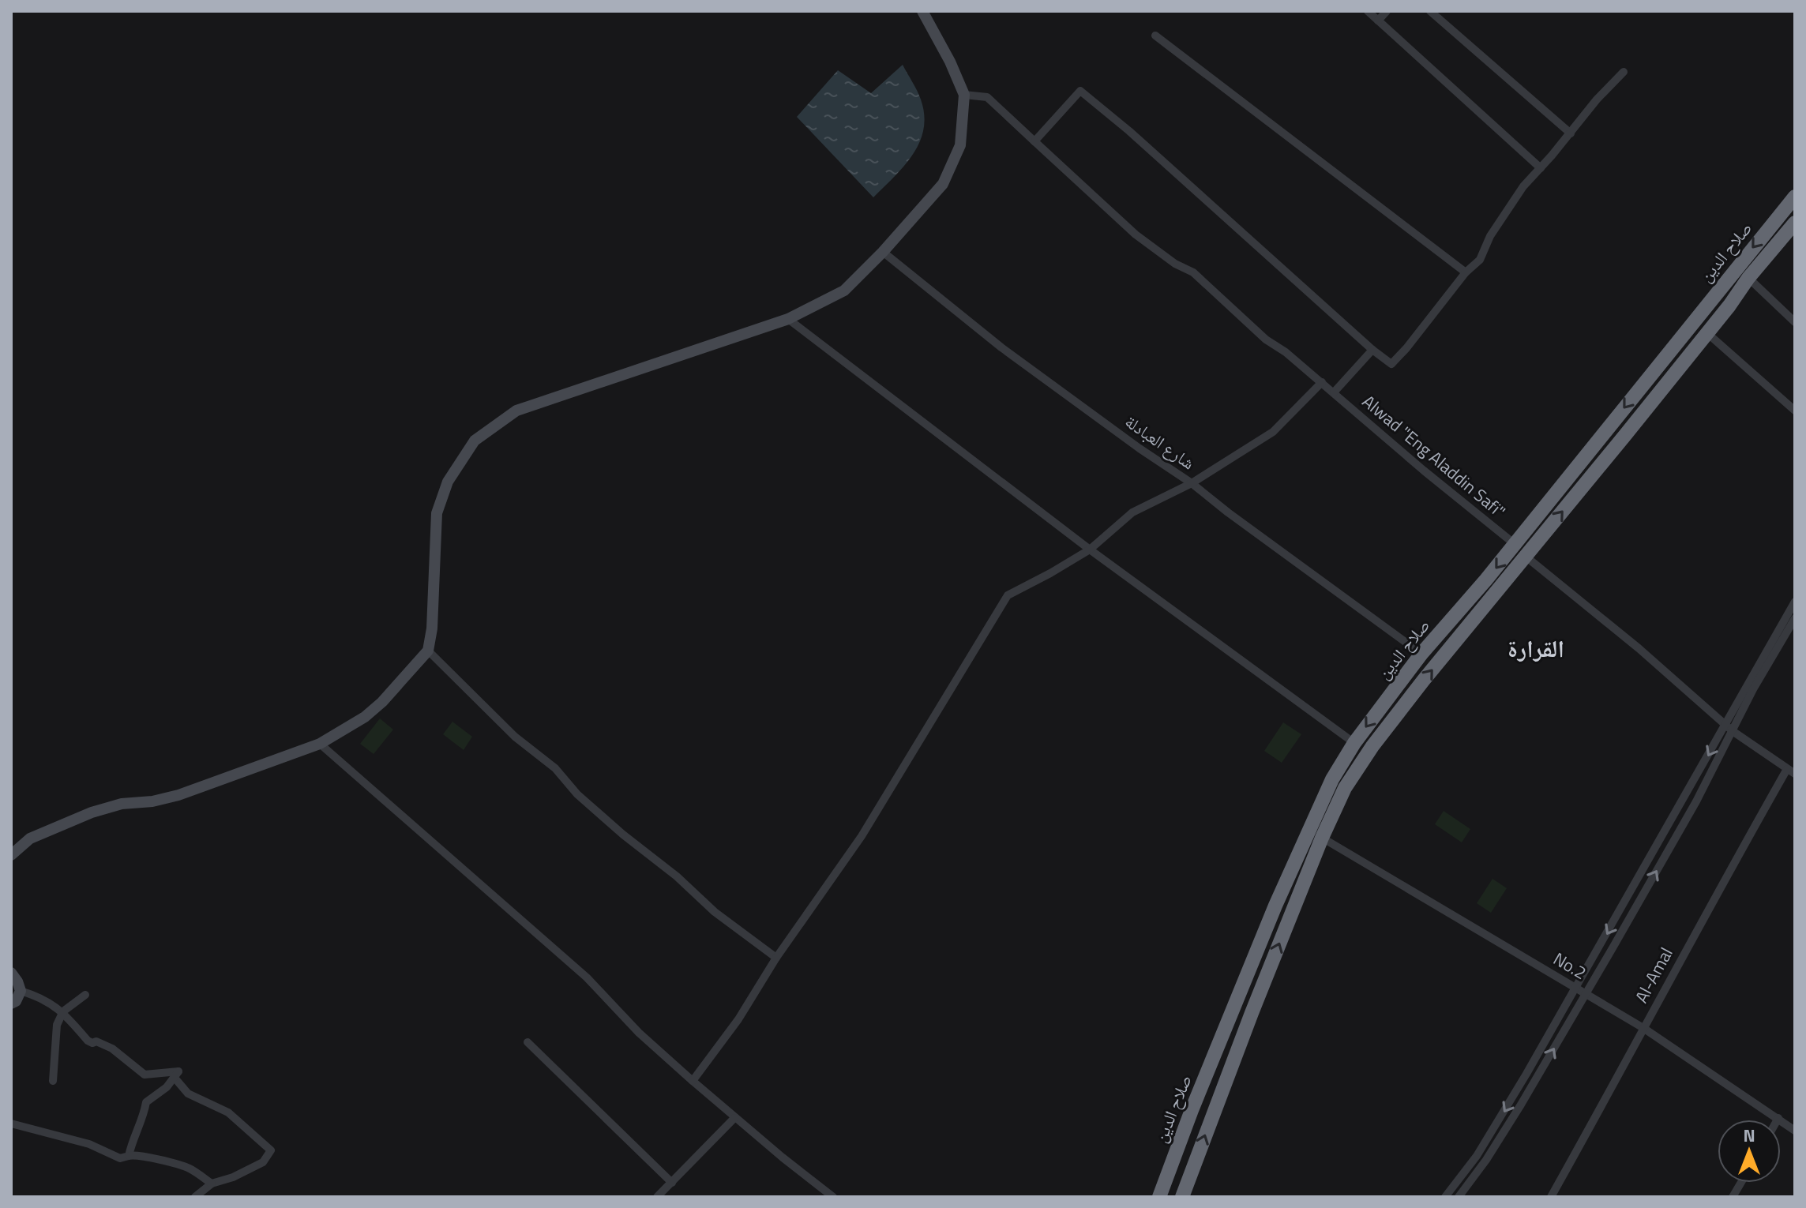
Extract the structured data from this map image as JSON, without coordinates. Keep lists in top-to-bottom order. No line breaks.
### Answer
{"streets":{"highway":["صلاح الدين"],"street":["شارع العبادلة","Alwad \"Eng Aladdin Safi\"","No.2","Al-Amal"]},"crossings":[["صلاح الدين","شارع العبادلة"],["صلاح الدين","Alwad \"Eng Aladdin Safi\""],["صلاح الدين","No.2"],["No.2","Al-Amal"]],"districts":["القرارة"],"north":"top"}
